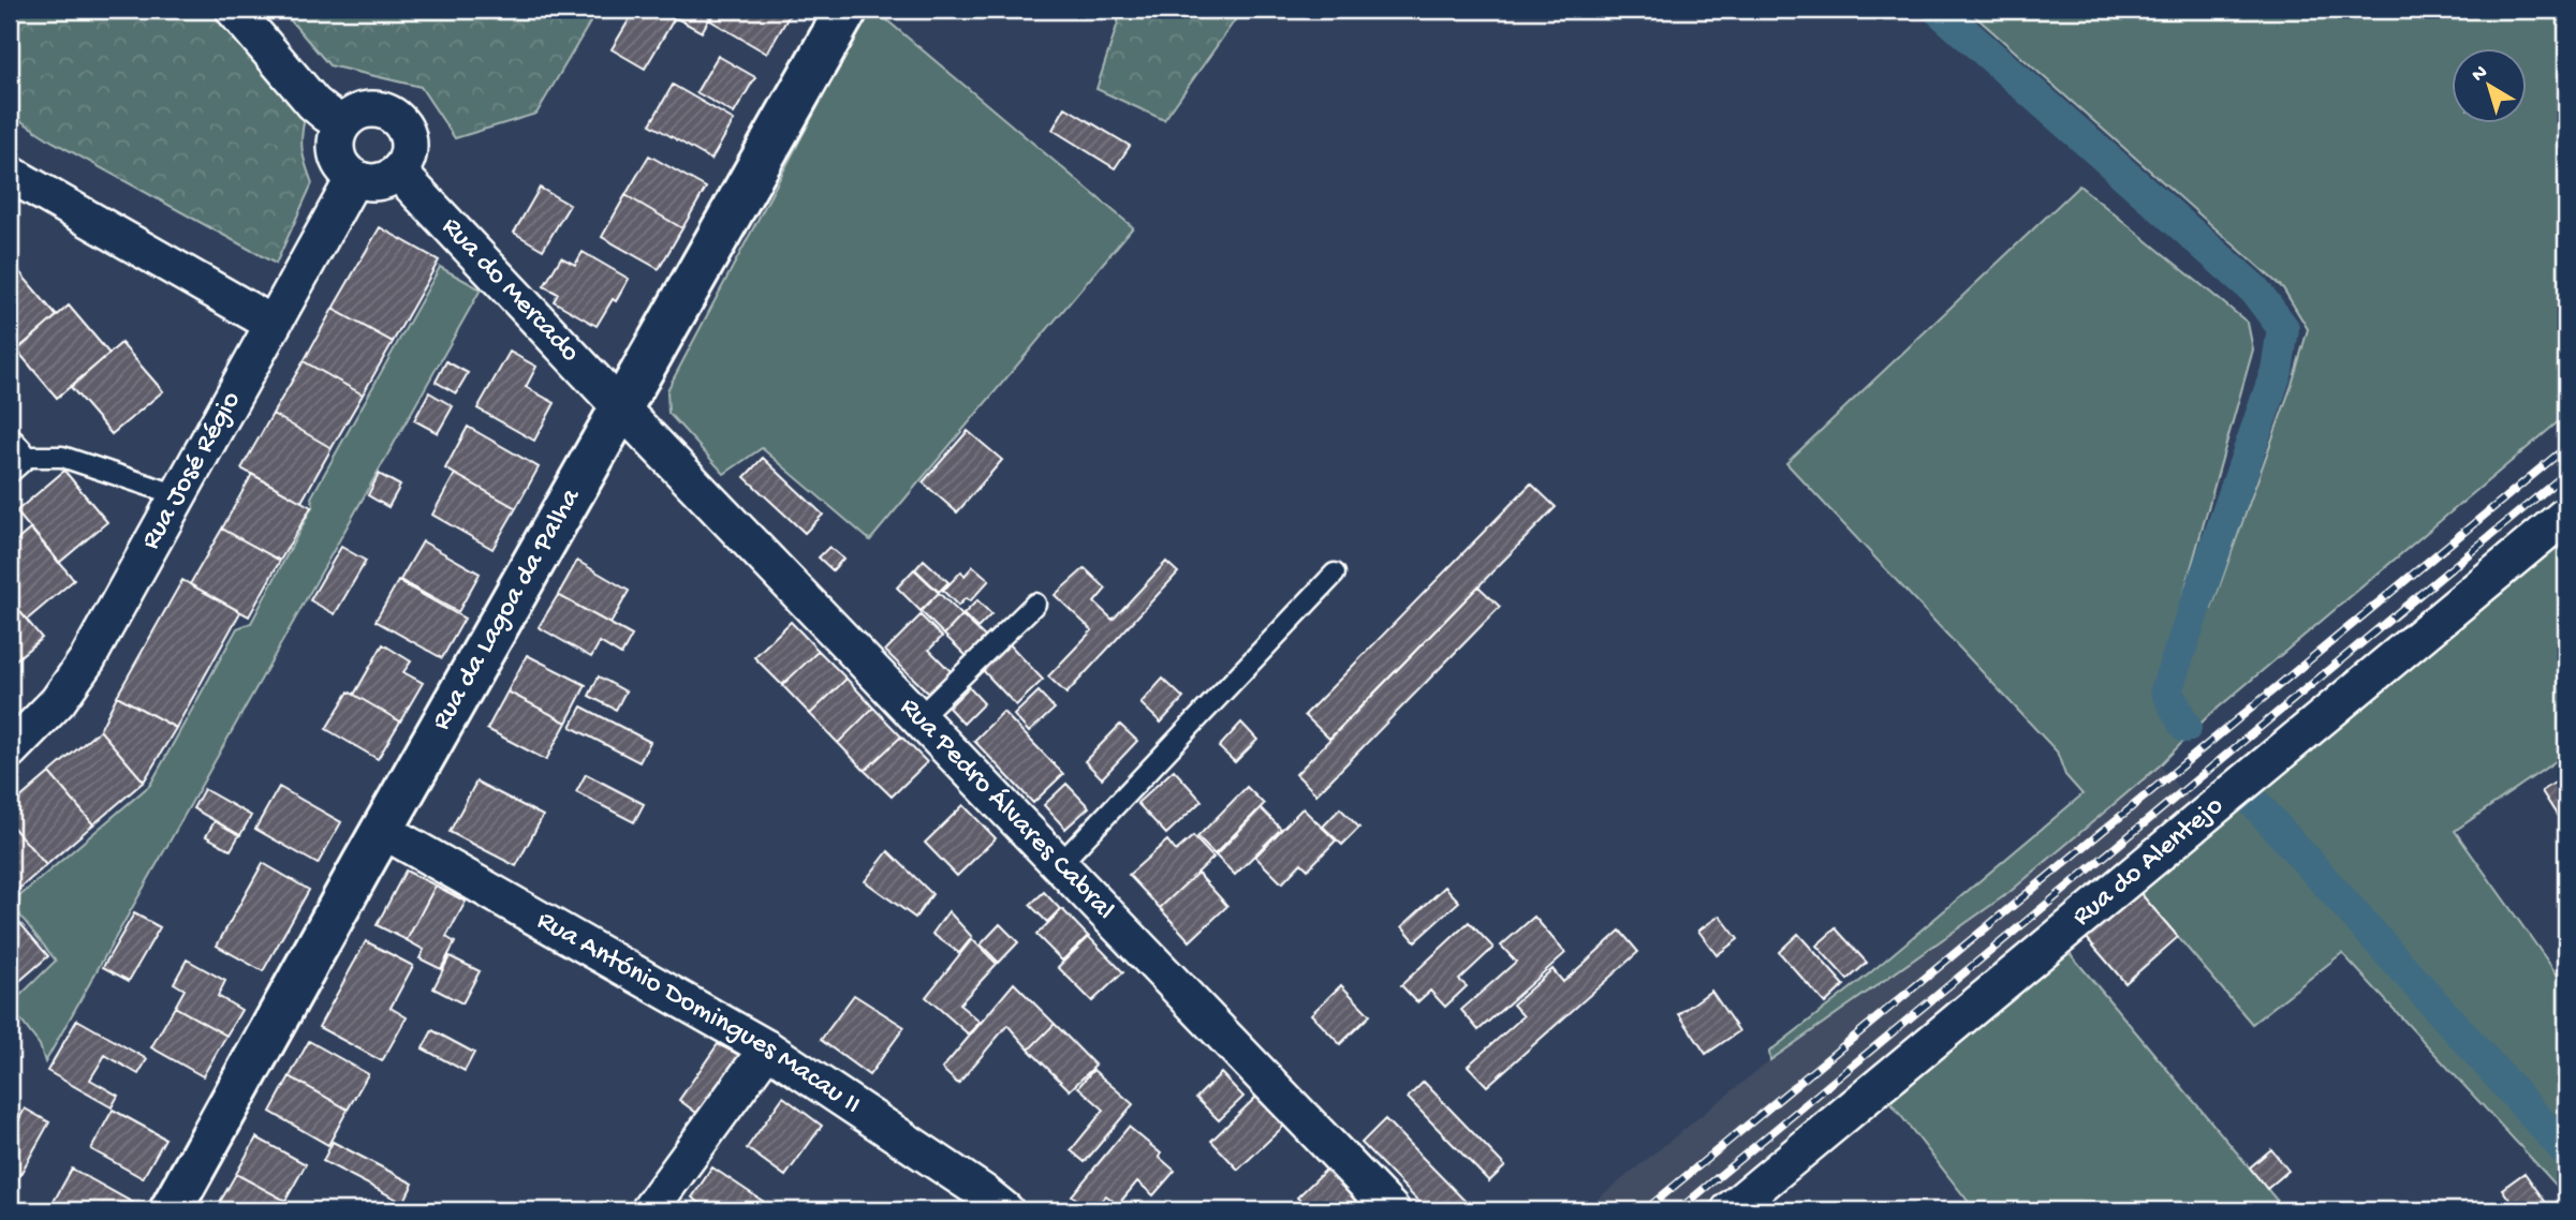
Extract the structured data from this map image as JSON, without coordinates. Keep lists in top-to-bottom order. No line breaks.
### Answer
{"streets":{"street":["Rua do Mercado","Rua José Régio","Rua da Lagoa da Palha","Rua Pedro Álvares Cabral","Rua do Alentejo","Rua António Domingues Macau II"]},"crossings":[["Rua do Mercado","Rua José Régio"],["Rua do Mercado","Rua da Lagoa da Palha"],["Rua do Mercado","Rua Pedro Álvares Cabral"],["Rua da Lagoa da Palha","Rua Pedro Álvares Cabral"],["Rua da Lagoa da Palha","Rua António Domingues Macau II"]],"north":"top left"}
